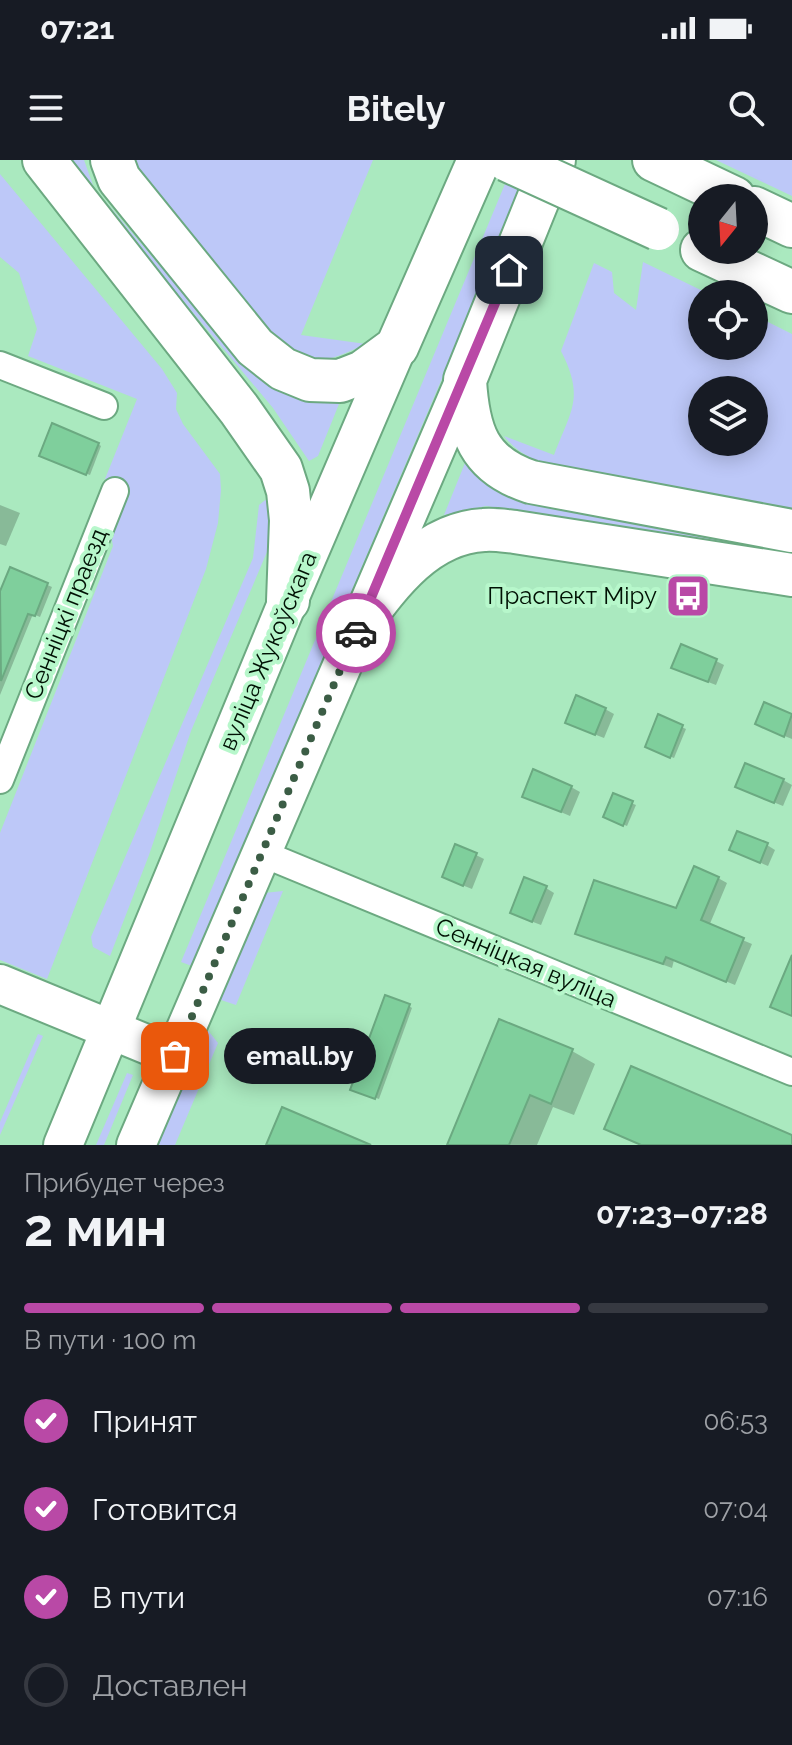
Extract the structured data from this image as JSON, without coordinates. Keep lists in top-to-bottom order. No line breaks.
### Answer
{"streets":{"main road":["вуліца Жукоўскага"],"street":["Сенніцкі праезд","Сенніцкая вуліца"]},"places":{"bus stop":["Праспект Міру"],"other":["emall.by"]},"north":"bottom","page":{"status":"07:21","header":"Bitely","bubble":"emall.by","heading":["2 мин","Прибудет через","07:23–07:28"],"bar":"В пути · 100 m","list":[["Принят","06:53"],["Готовится","07:04"],["В пути","07:16"],"Доставлен"]}}
